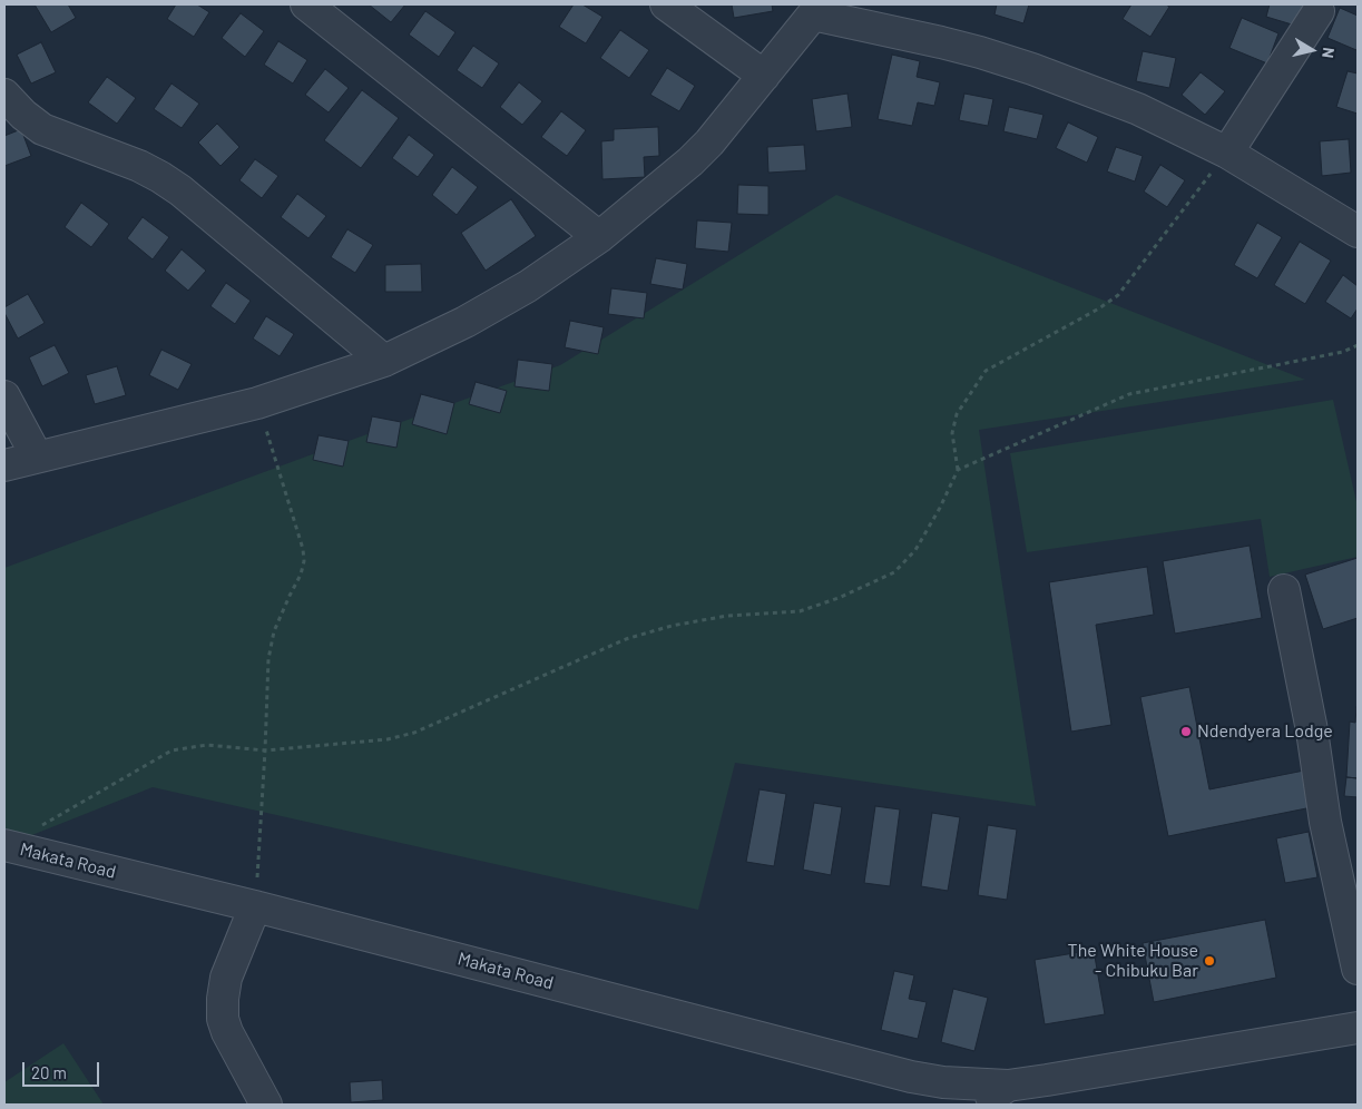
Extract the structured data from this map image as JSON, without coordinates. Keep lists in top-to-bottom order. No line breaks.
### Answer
{"streets":{"street":["Makata Road"]},"places":["Ndendyera Lodge","The White House - Chibuku Bar"],"scale_bar":"20 m","north":"right"}
